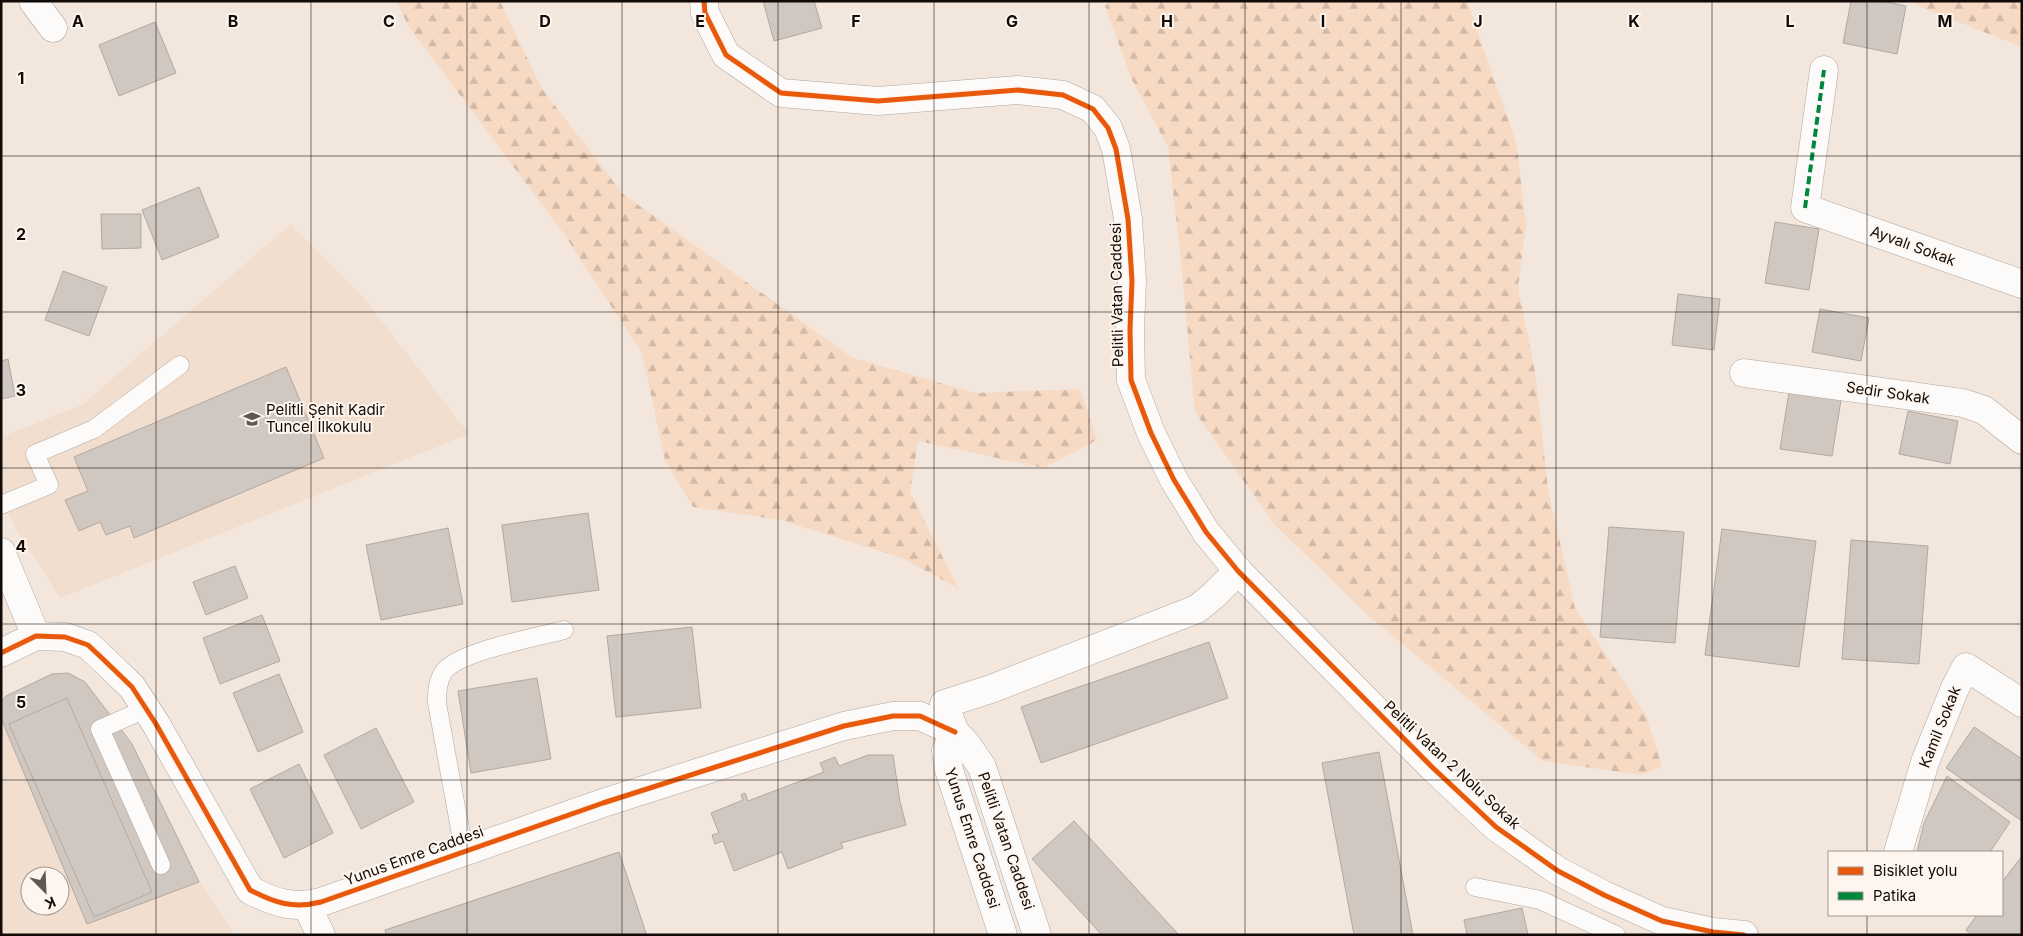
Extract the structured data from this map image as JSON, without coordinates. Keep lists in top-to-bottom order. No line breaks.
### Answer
{"streets":{"street":["Ayvalı Sokak","Pelitli Vatan Caddesi","Sedir Sokak","Kamil Sokak","Pelitli Vatan 2 Nolu Sokak","Yunus Emre Caddesi"]},"crossings":[["Pelitli Vatan Caddesi","Pelitli Vatan 2 Nolu Sokak"],["Pelitli Vatan Caddesi","Yunus Emre Caddesi"]],"places":{"school or university":["Pelitli Şehit Kadir Tuncel İlkokulu"]},"legend":["Bisiklet yolu","Patika"],"north":"bottom right","grid":{"columns":["A","B","C","D","E","F","G","H","I","J","K","L","M"],"rows":["1","2","3","4","5"]}}
